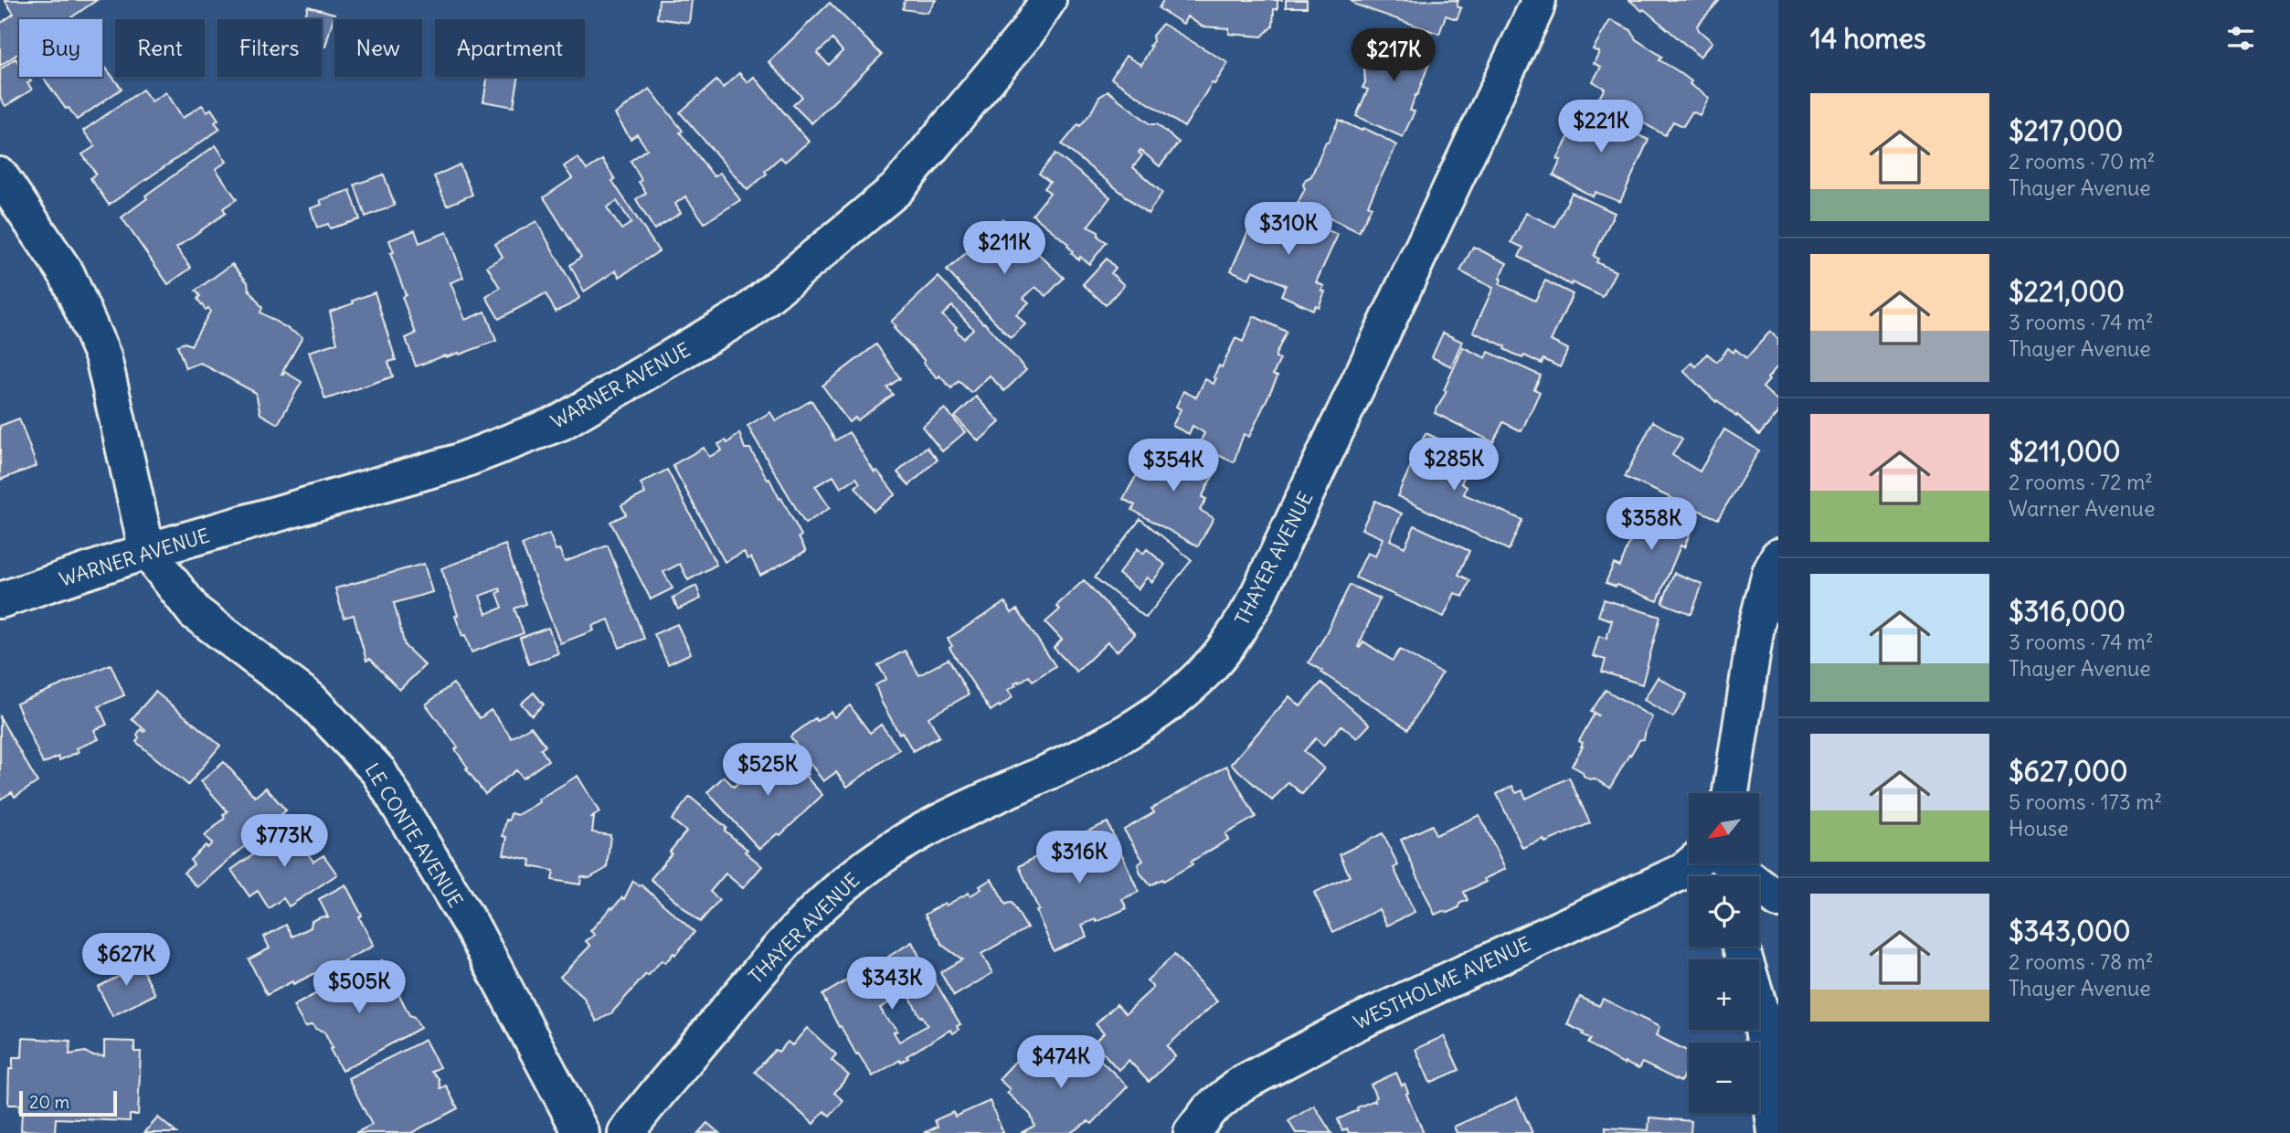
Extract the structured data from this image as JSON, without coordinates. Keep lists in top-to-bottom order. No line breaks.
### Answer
{"streets":{"street":["WARNER AVENUE","THAYER AVENUE","LE CONTE AVENUE","WESTHOLME AVENUE"]},"crossings":[["WARNER AVENUE","LE CONTE AVENUE"]],"scale_bar":"20 m","north":"bottom left","page":{"heading":"14 homes","chip":["Buy","Rent","Filters","New","Apartment"],"price":["$217K","$221K","$310K","$211K","$285K","$354K","$358K","$525K","$773K","$316K","$627K","$343K","$505K","$474K"],"list":[{"name":"$217,000","note":"2 rooms · 70 m² · Thayer Avenue"},{"name":"$221,000","note":"3 rooms · 74 m² · Thayer Avenue"},{"name":"$211,000","note":"2 rooms · 72 m² · Warner Avenue"},{"name":"$316,000","note":"3 rooms · 74 m² · Thayer Avenue"},{"name":"$627,000","note":"5 rooms · 173 m² · House"},{"name":"$343,000","note":"2 rooms · 78 m² · Thayer Avenue"}],"map_buttons":["+","−"],"scale":"20 m"}}
